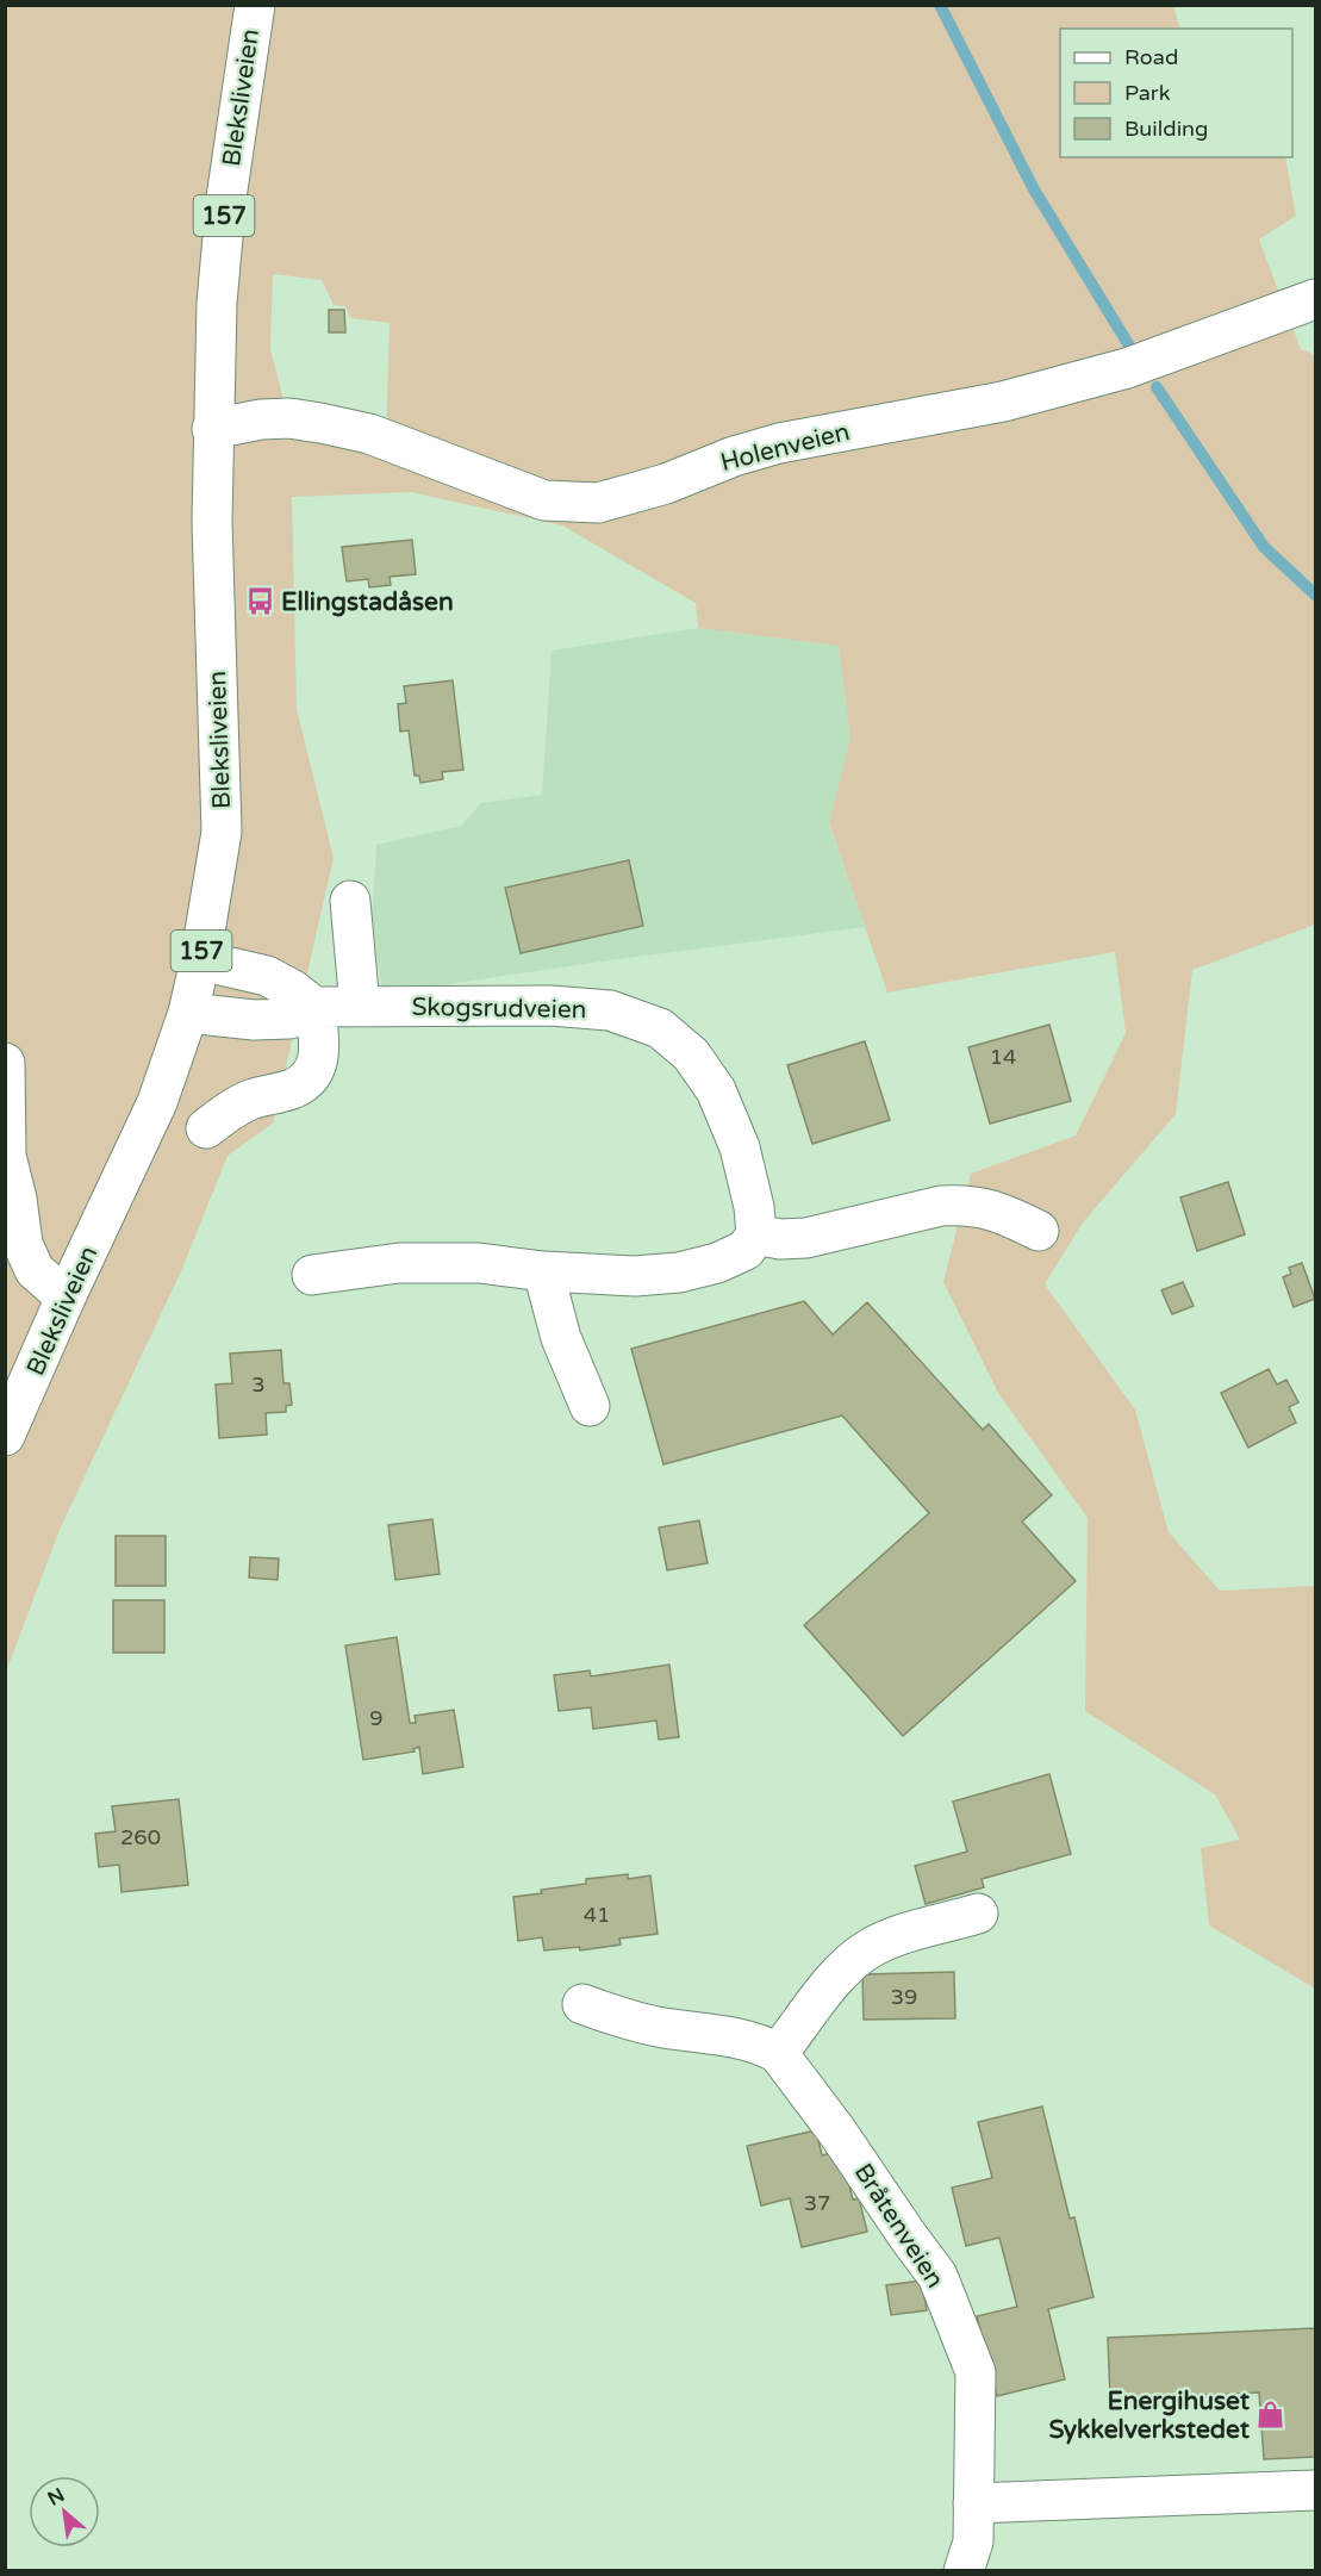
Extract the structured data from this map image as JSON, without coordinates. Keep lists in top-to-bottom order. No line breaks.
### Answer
{"streets":{"street":["Bleksliveien","157","Holenveien","Skogsrudveien","Bråtenveien"]},"crossings":[["Bleksliveien","Holenveien"],["Bleksliveien","Skogsrudveien"]],"places":{"bus stop":["Ellingstadåsen"],"shop":["Energihuset Sykkelverkstedet"]},"house_numbers":["14","3","9","260","41","39","37"],"legend":["Road","Park","Building"],"north":"top left"}
